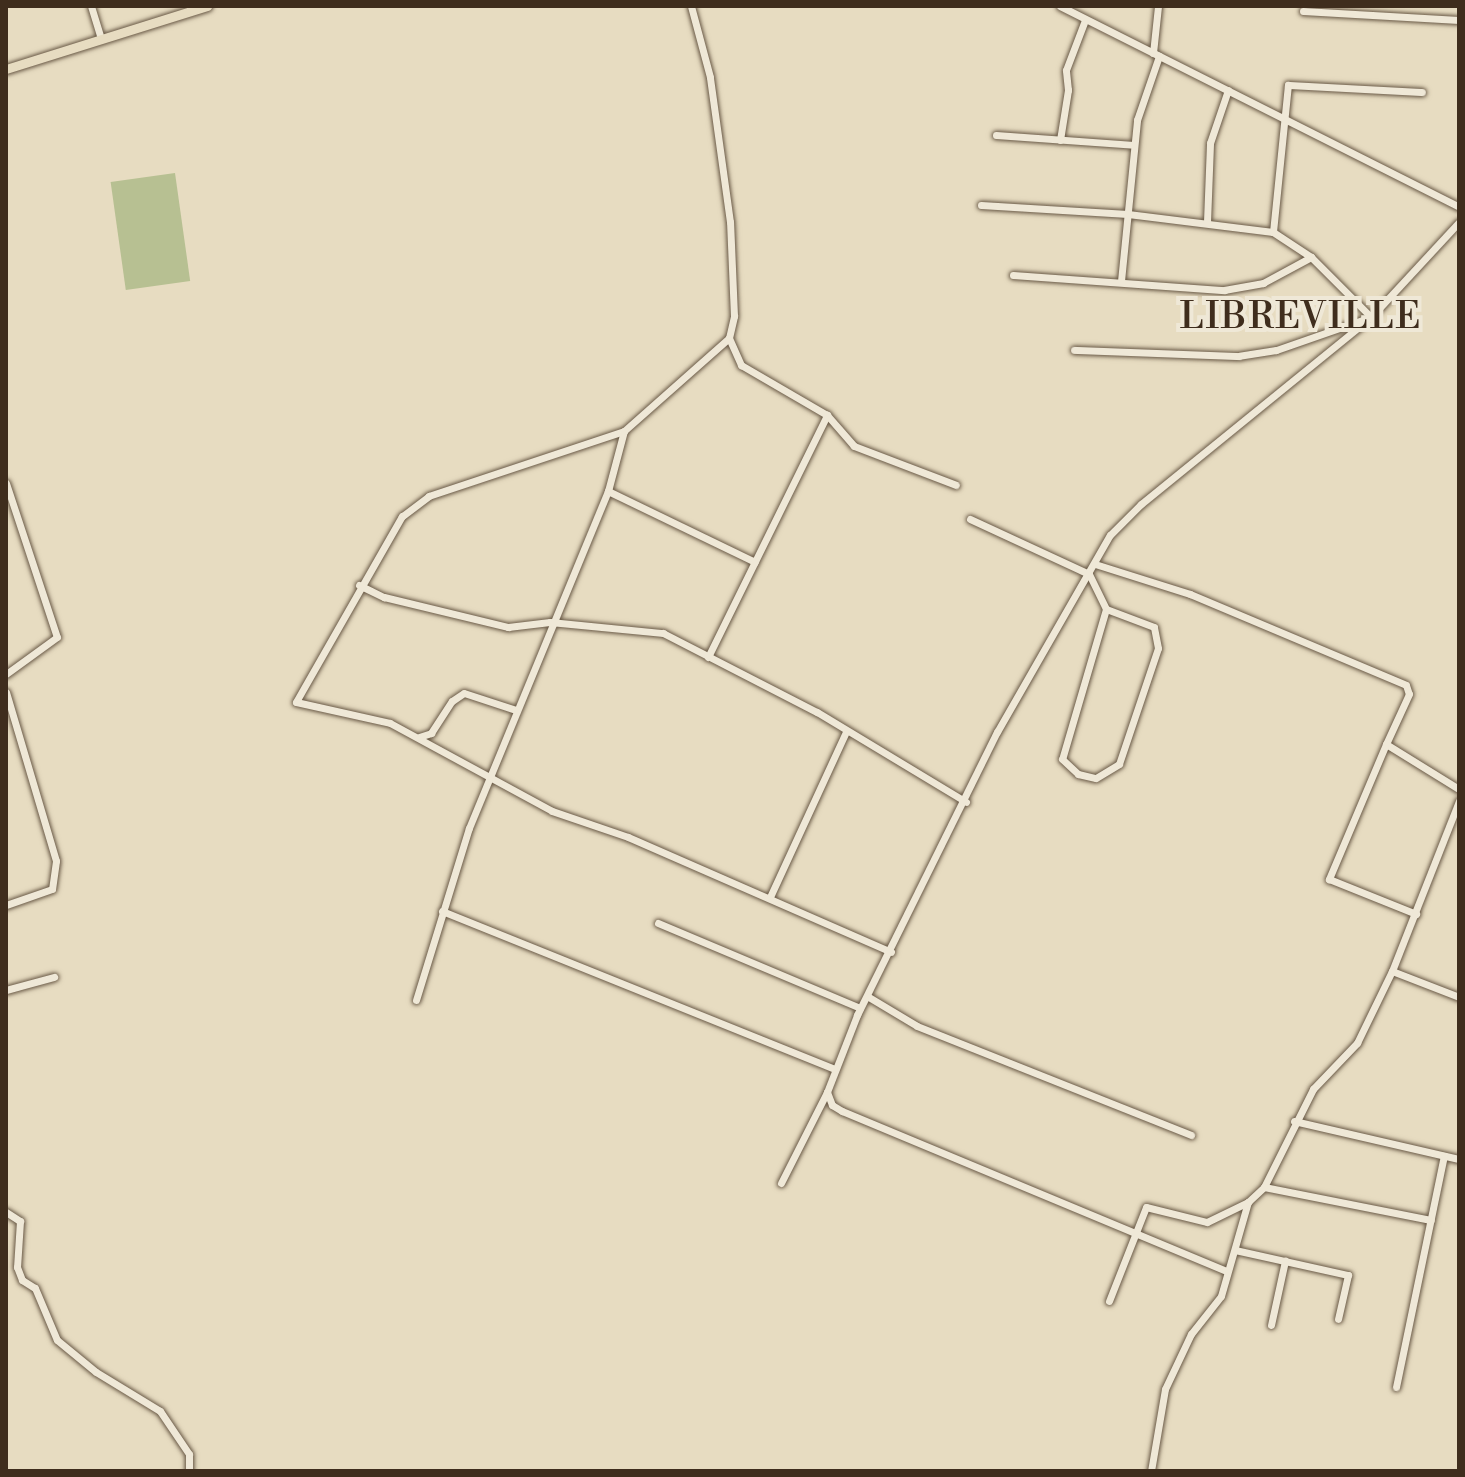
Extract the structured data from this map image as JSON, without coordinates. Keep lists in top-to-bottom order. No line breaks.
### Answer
{"districts":["LIBREVILLE"]}
